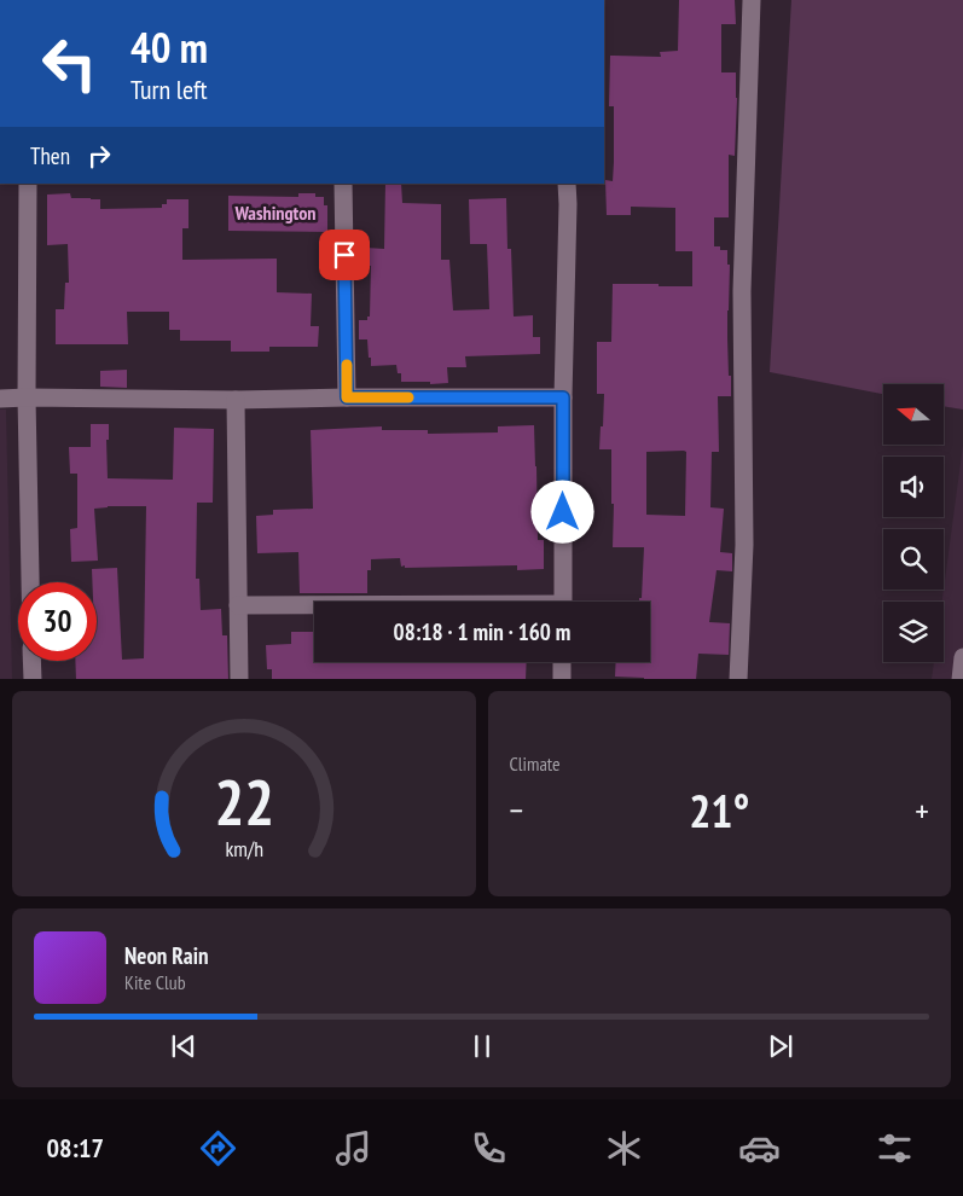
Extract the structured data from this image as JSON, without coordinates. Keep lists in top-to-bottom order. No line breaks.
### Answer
{"districts":["Washington"],"north":"left","page":{"turn":["40 m","Turn left"],"then":"Then","limit":"30","trip":"08:18 · 1 min · 160 m","tile":"Climate","heat":["−","21°","+"],"song":["Neon Rain","Kite Club"],"tabs":"08:17","gauge":["22","km/h"]}}
